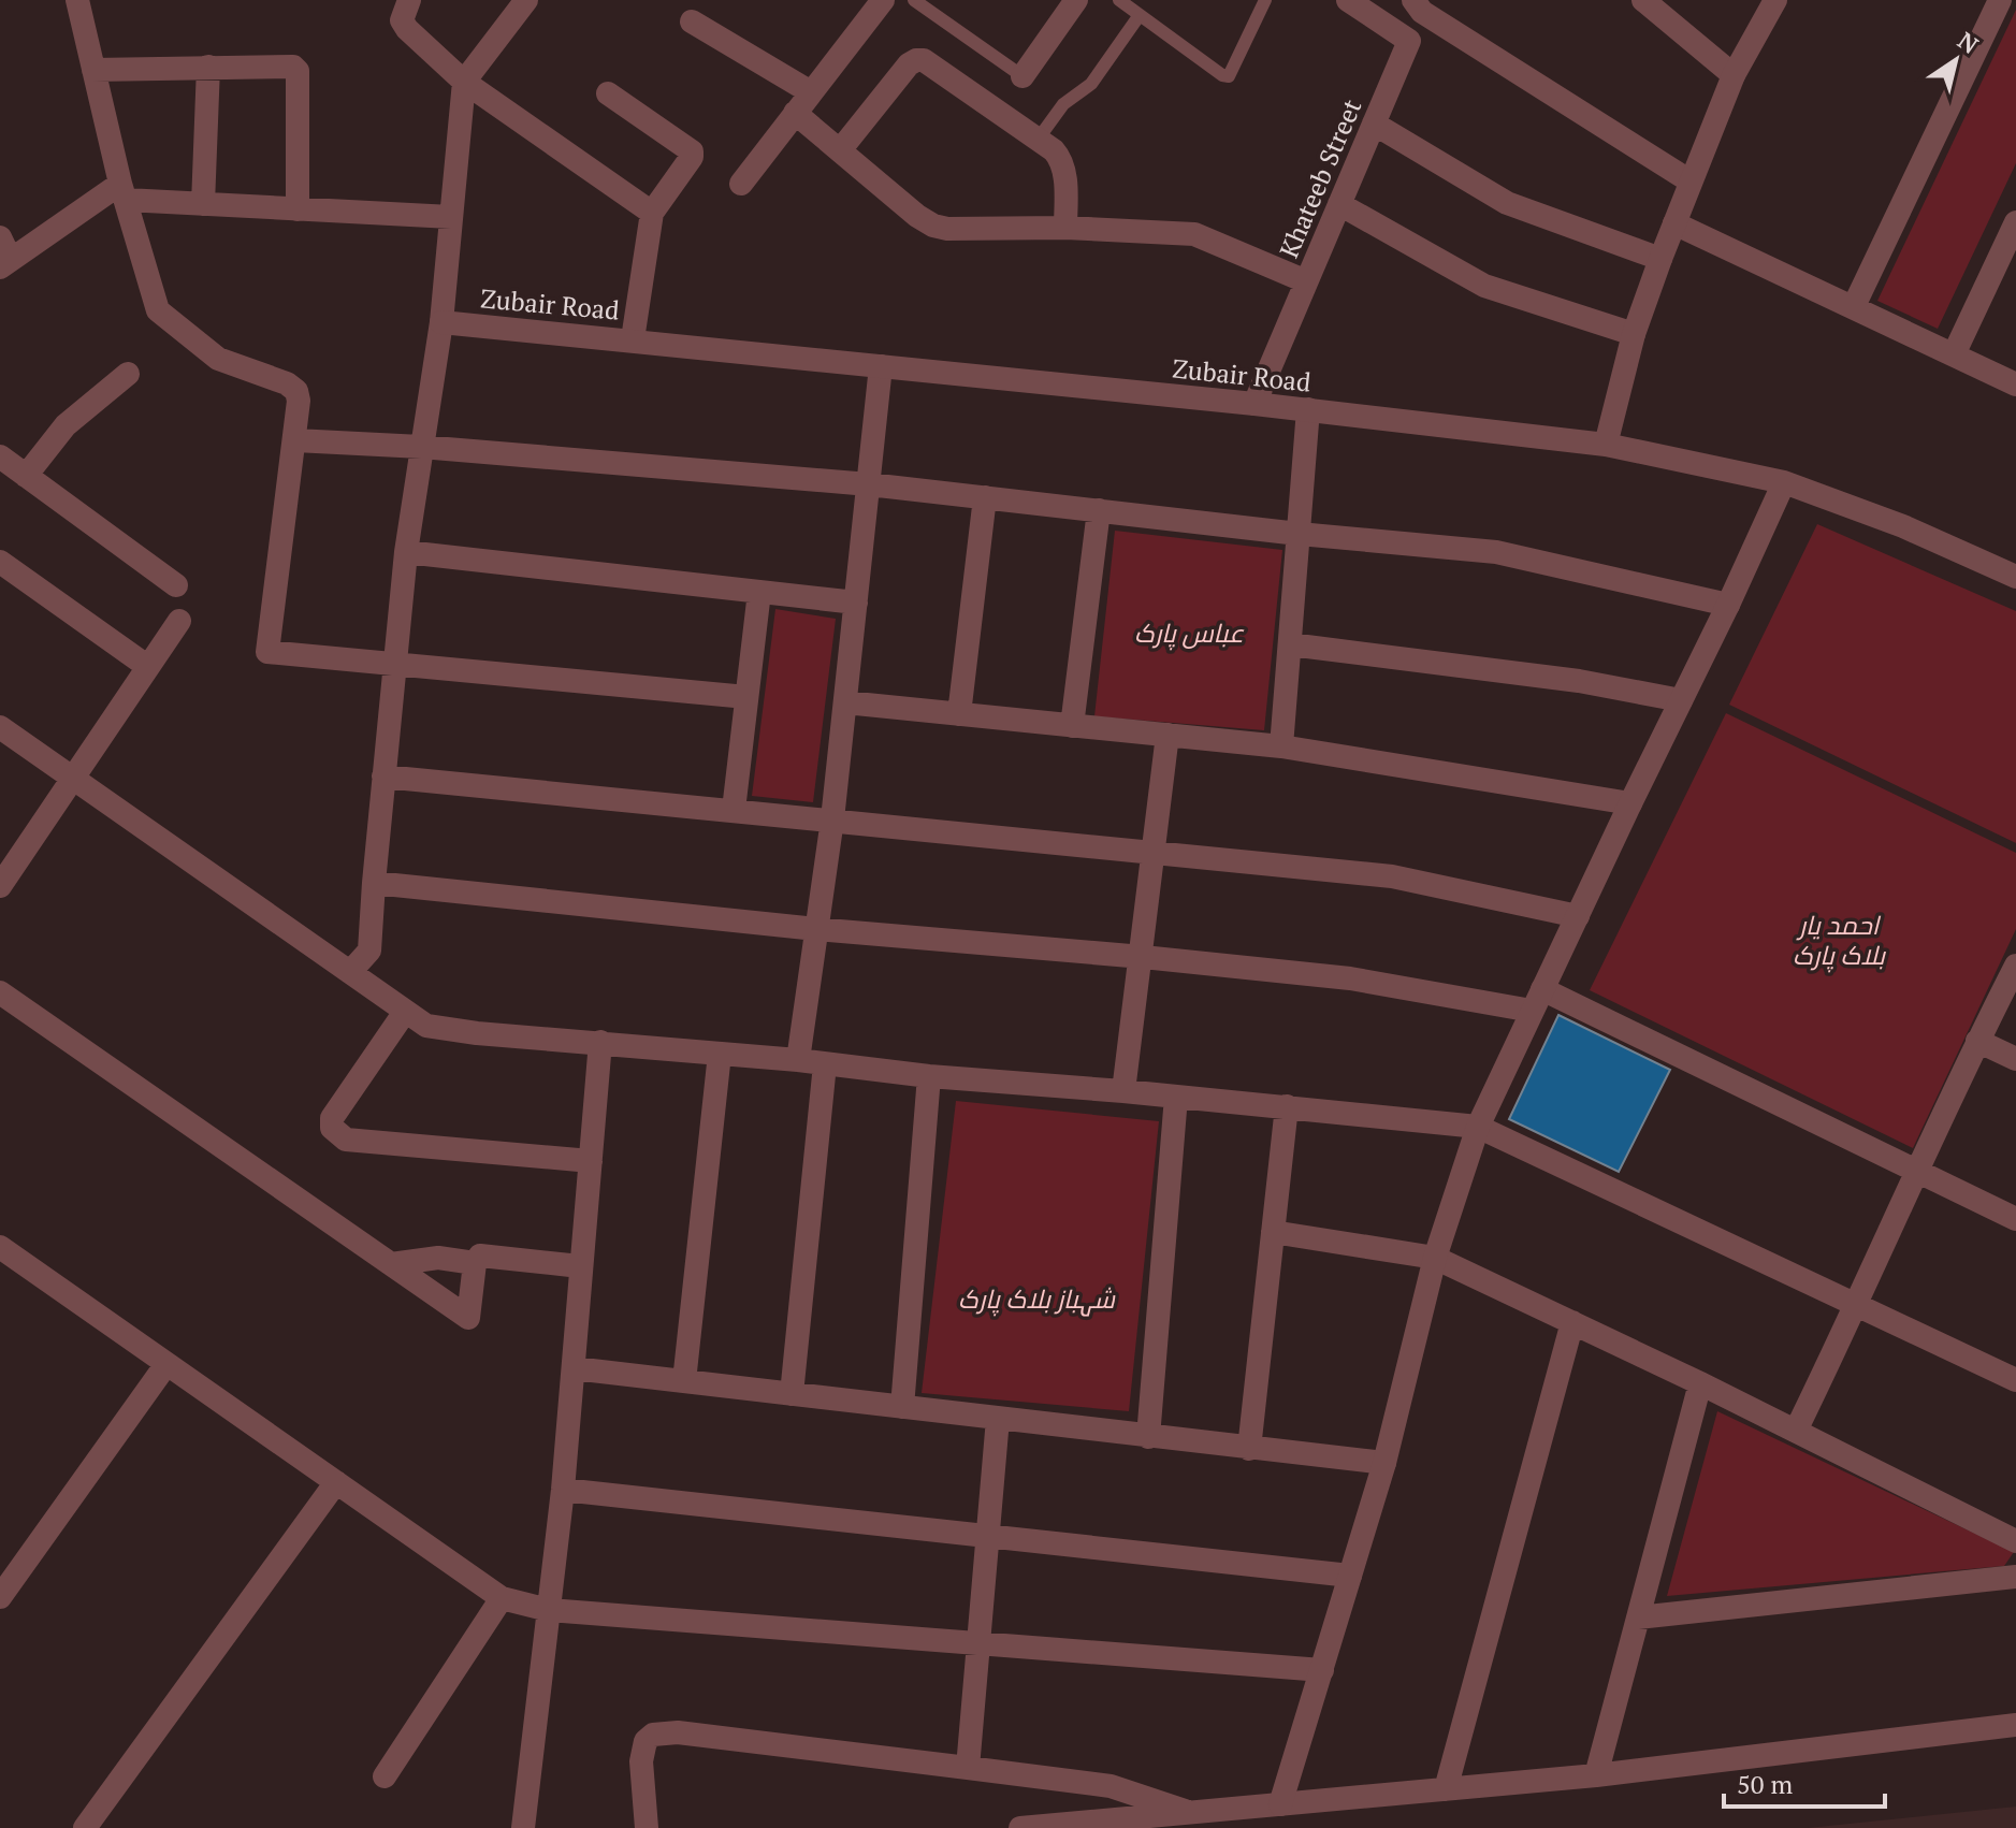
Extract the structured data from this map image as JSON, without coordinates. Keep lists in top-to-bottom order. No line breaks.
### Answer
{"streets":{"street":["Khateeb Street","Zubair Road"]},"crossings":[["Khateeb Street","Zubair Road"]],"parks":["عباس پارک","احمد یار بلاک پارک","شہباز بلاک پارک"],"scale_bar":"50 m","north":"top right"}
